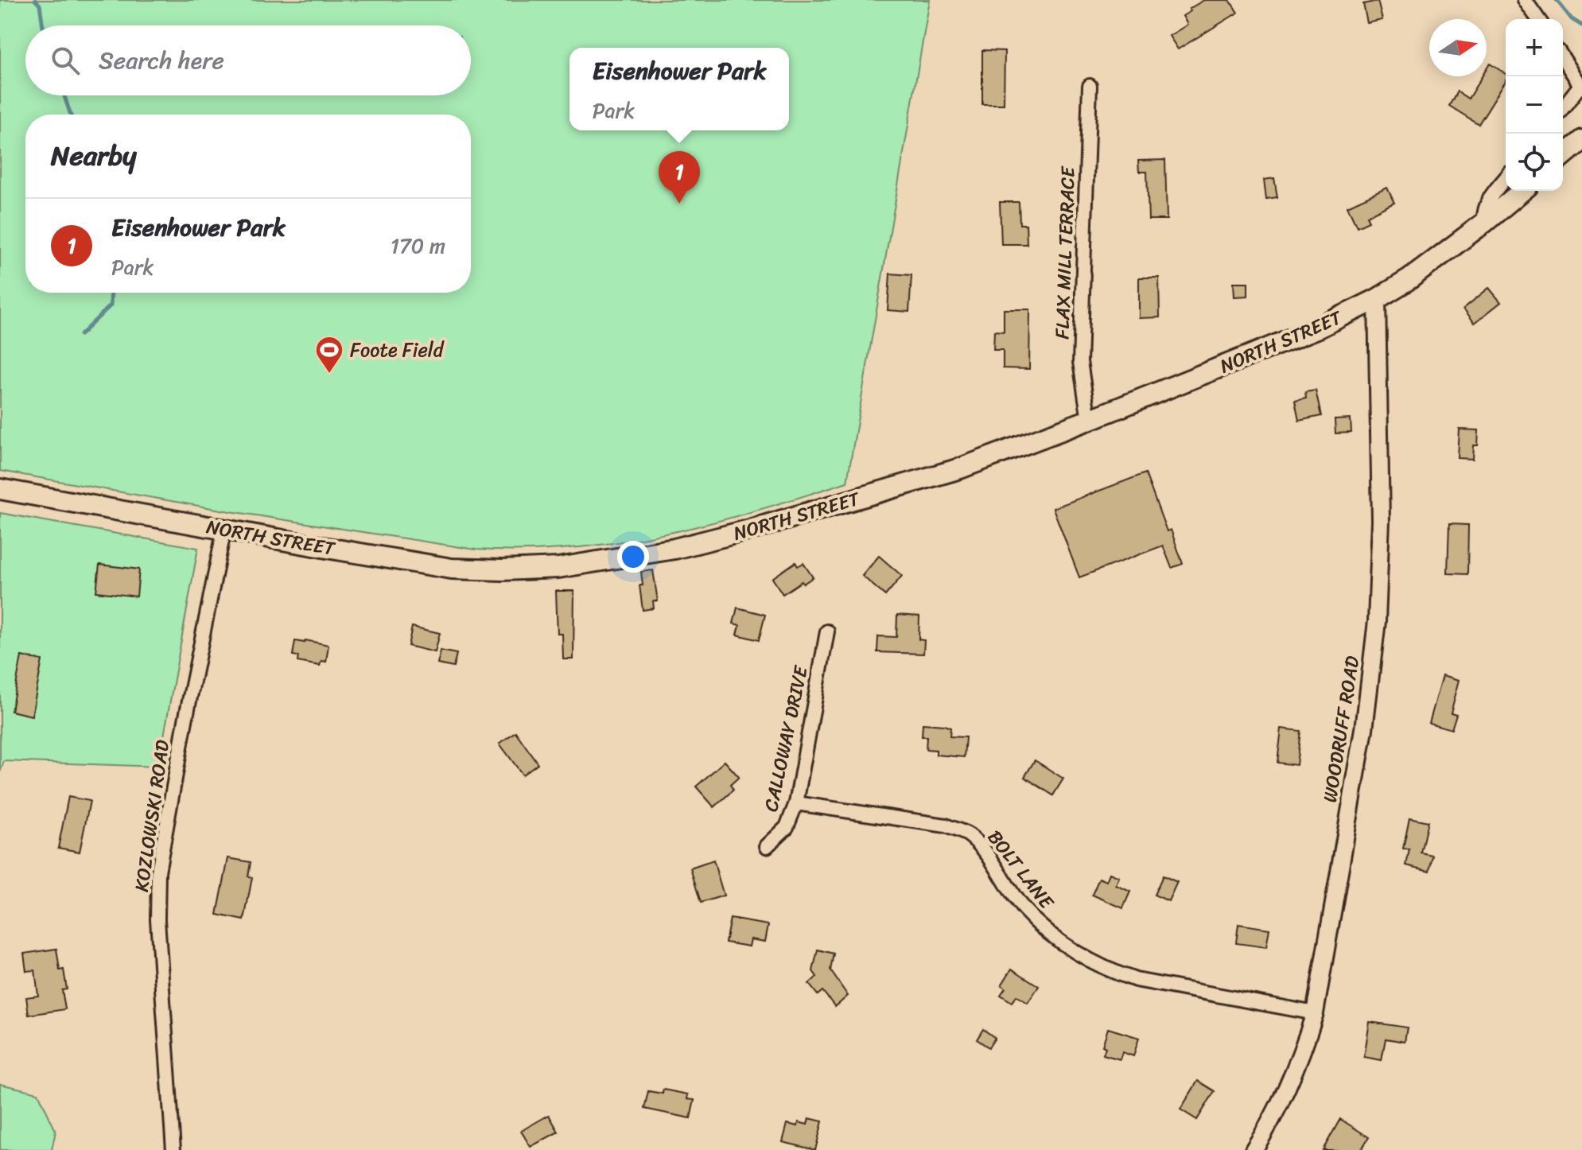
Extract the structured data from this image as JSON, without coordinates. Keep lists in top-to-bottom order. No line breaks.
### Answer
{"streets":{"main road":["NORTH STREET"],"street":["FLAX MILL TERRACE","WOODRUFF ROAD","CALLOWAY DRIVE","KOZLOWSKI ROAD","BOLT LANE"]},"crossings":[["FLAX MILL TERRACE","NORTH STREET"],["NORTH STREET","WOODRUFF ROAD"],["NORTH STREET","KOZLOWSKI ROAD"],["WOODRUFF ROAD","BOLT LANE"],["CALLOWAY DRIVE","BOLT LANE"]],"places":{"sports":["Foote Field"]},"north":"right","page":{"map_buttons":["+","−"],"search":"Search here","popup":["Eisenhower Park","Park"],"heading":"Nearby","pins":"1","list":[{"mark":"1","name":"Eisenhower Park","note":"Park","value":"170 m"}]}}
